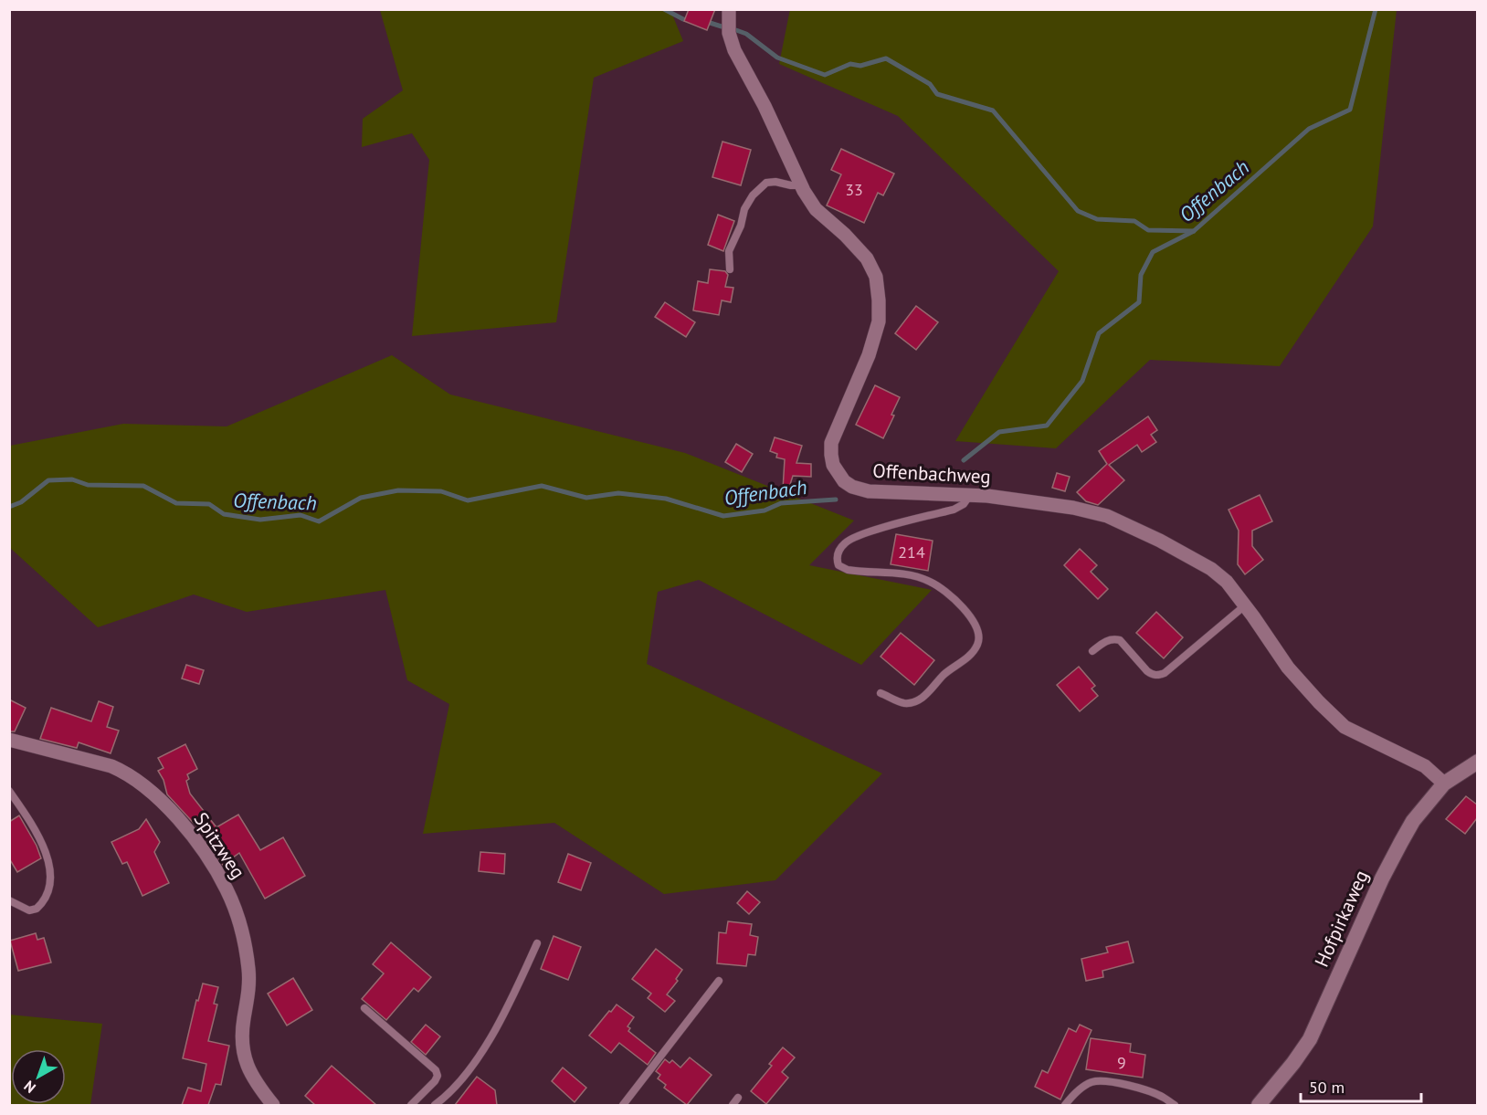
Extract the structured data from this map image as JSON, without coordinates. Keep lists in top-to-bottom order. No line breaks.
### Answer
{"streets":{"street":["Offenbachweg","Spitzweg","Hofpirkaweg"]},"crossings":[["Offenbachweg","Hofpirkaweg"]],"water":["Offenbach"],"house_numbers":["33","214","9"],"scale_bar":"50 m","north":"bottom left"}
